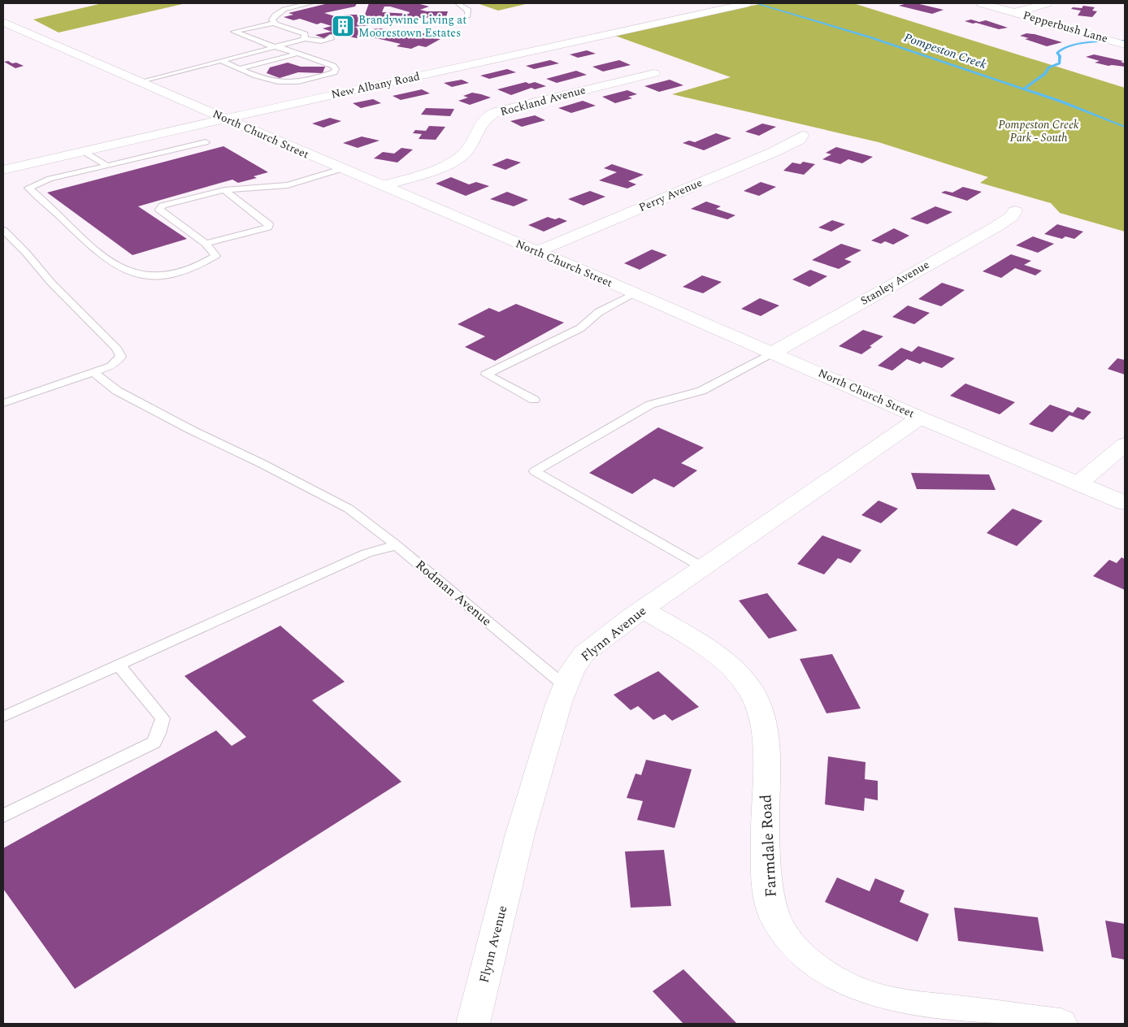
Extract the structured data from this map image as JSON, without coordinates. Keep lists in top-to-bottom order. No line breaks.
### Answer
{"streets":{"street":["Pepperbush Lane","New Albany Road","Rockland Avenue","North Church Street","Perry Avenue","Stanley Avenue","Flynn Avenue","Farmdale Road"],"lane":["Rodman Avenue"]},"crossings":[["New Albany Road","North Church Street"],["Rockland Avenue","North Church Street"],["North Church Street","Perry Avenue"],["North Church Street","Stanley Avenue"],["North Church Street","Flynn Avenue"],["Rodman Avenue","Flynn Avenue"],["Flynn Avenue","Farmdale Road"]],"water":["Pompeston Creek"],"parks":["Pompeston Creek Park - South"],"places":{"building":["Brandywine Living at Moorestown Estates"]}}
